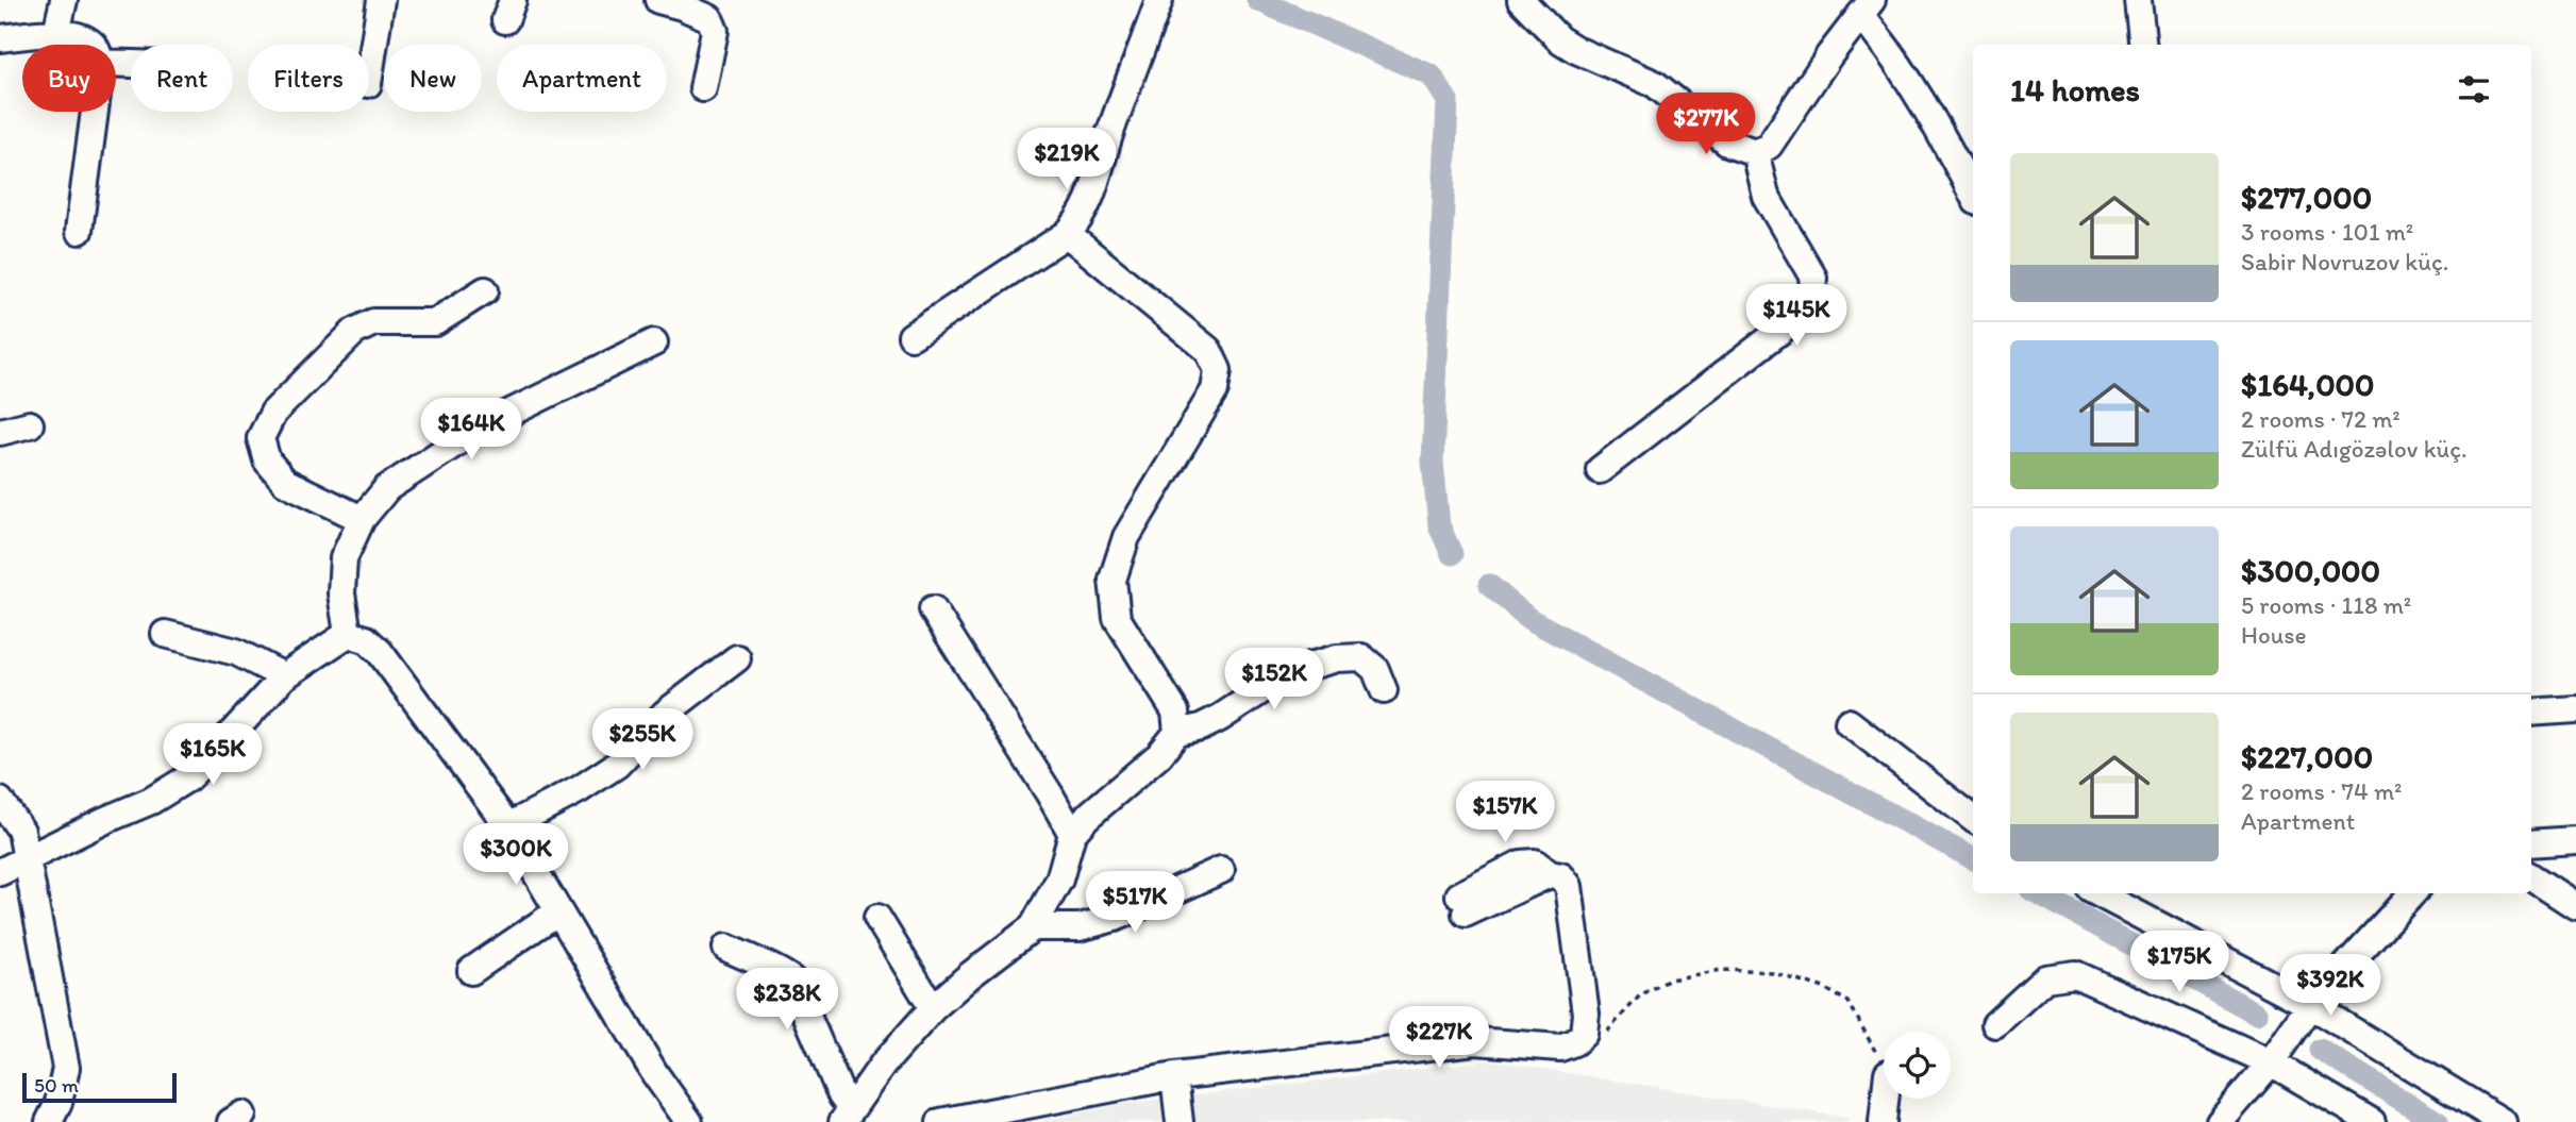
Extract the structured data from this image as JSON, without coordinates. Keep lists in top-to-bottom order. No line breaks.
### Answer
{"scale_bar":"50 m","page":{"chip":["Buy","Rent","Filters","New","Apartment"],"heading":"14 homes","price":["$277K","$219K","$145K","$164K","$152K","$255K","$165K","$157K","$300K","$517K","$175K","$392K","$238K","$227K"],"list":[{"name":"$277,000","note":"3 rooms · 101 m² · Sabir Novruzov küç."},{"name":"$164,000","note":"2 rooms · 72 m² · Zülfü Adıgözəlov küç."},{"name":"$300,000","note":"5 rooms · 118 m² · House"},{"name":"$227,000","note":"2 rooms · 74 m² · Apartment"}],"scale":"50 m"}}
